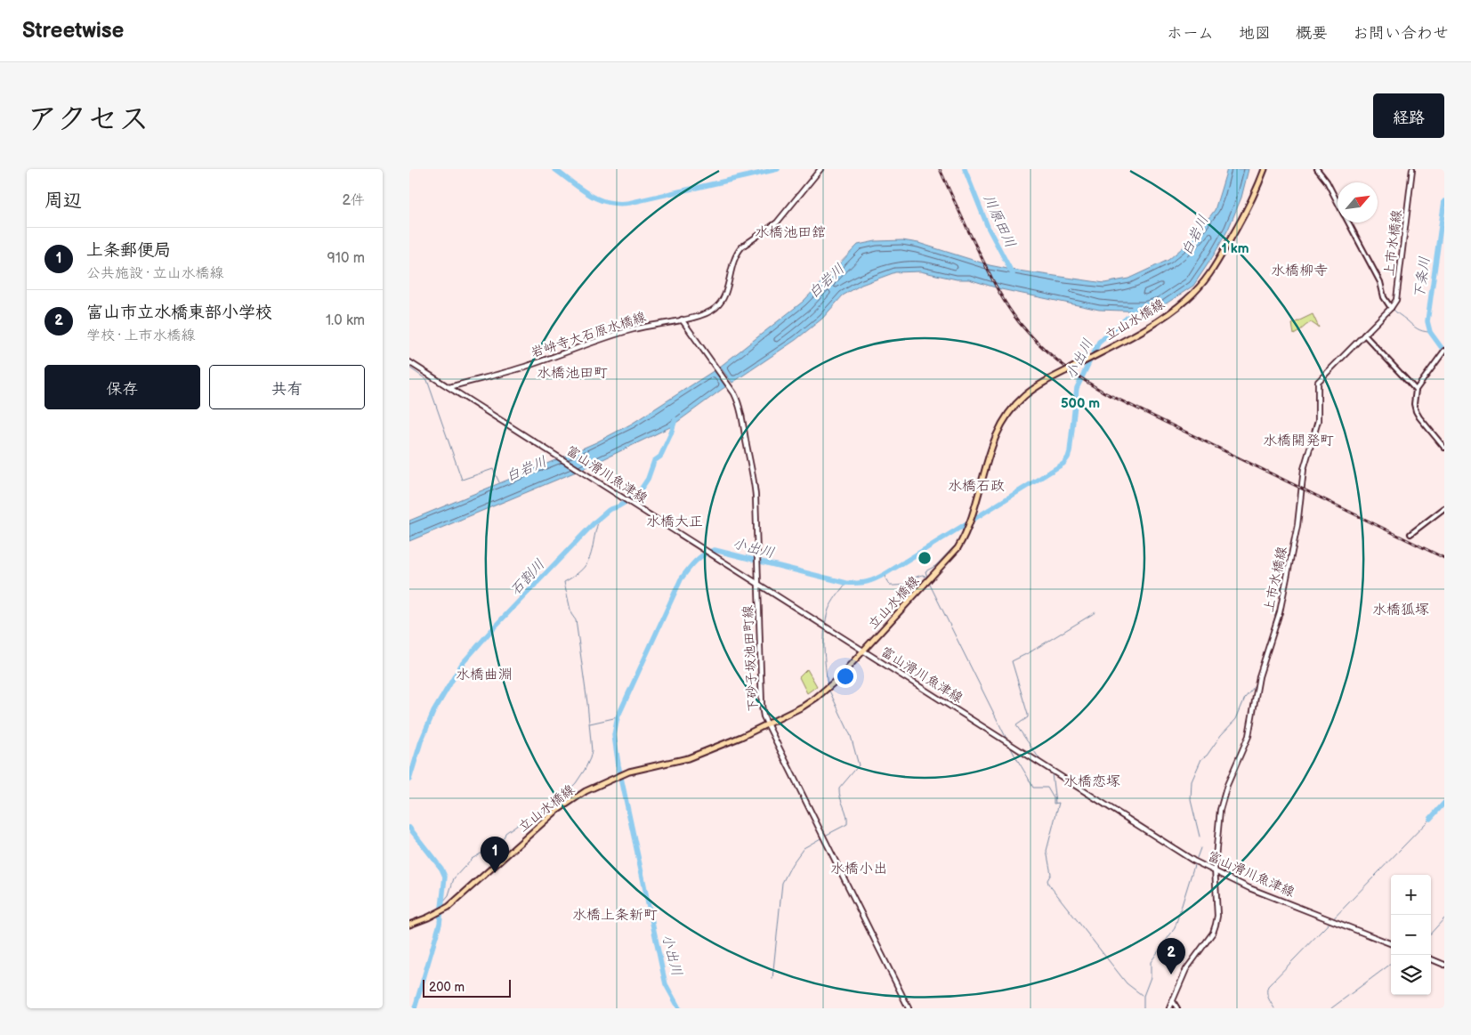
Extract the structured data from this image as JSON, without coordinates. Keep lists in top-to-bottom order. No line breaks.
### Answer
{"streets":{"main road":["上市水橋線","立山水橋線","岩峅寺大石原水橋線","富山滑川魚津線","下砂子坂池田町線"]},"crossings":[["上市水橋線","富山滑川魚津線"],["立山水橋線","富山滑川魚津線"],["立山水橋線","下砂子坂池田町線"],["岩峅寺大石原水橋線","富山滑川魚津線"],["岩峅寺大石原水橋線","下砂子坂池田町線"],["富山滑川魚津線","下砂子坂池田町線"]],"districts":["水橋池田舘","水橋柳寺","水橋池田町","水橋開発町","水橋石政","水橋大正","水橋狐塚","水橋曲淵","水橋恋塚","水橋小出","水橋上条新町"],"water":["川原田川","白岩川","下条川","小出川","石割川"],"scale_bar":"200 m","north":"top right","page":{"header":"Streetwise","nav":["ホーム","地図","概要","お問い合わせ"],"title":"アクセス","buttons":["経路",["保存","共有"]],"heading":["周辺","2件"],"list":[{"mark":"1","name":"上条郵便局","note":"公共施設 · 立山水橋線","value":"910 m"},{"mark":"2","name":"富山市立水橋東部小学校","note":"学校 · 上市水橋線","value":"1.0 km"}],"pins":["1","2"],"map_buttons":["+","−"],"scale":"200 m"},"rings":["1 km","500 m"]}
